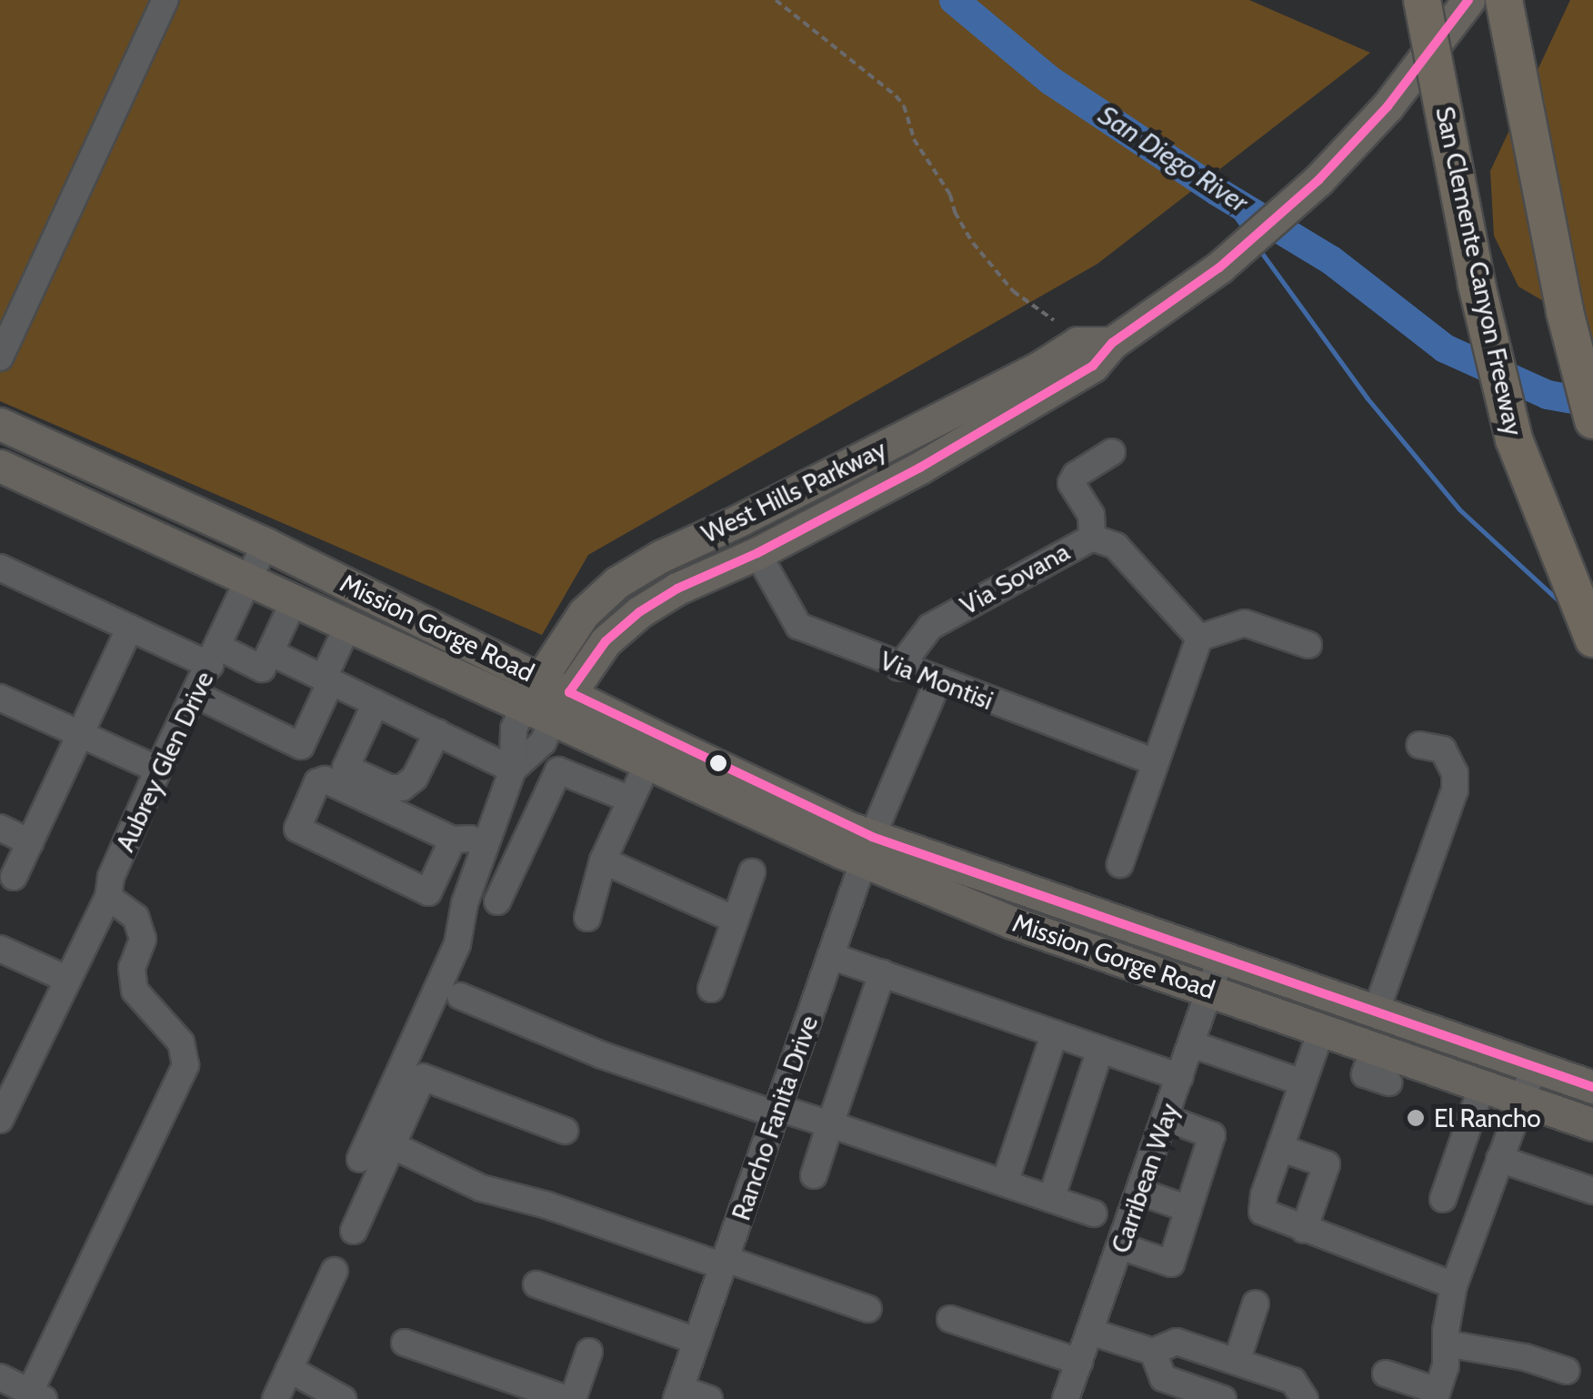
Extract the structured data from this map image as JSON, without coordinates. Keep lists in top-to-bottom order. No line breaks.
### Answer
{"streets":{"highway":["San Clemente Canyon Freeway"],"main road":["West Hills Parkway","Mission Gorge Road"],"street":["Via Sovana","Via Montisi","Aubrey Glen Drive","Rancho Fanita Drive","Carribean Way"]},"crossings":[["West Hills Parkway","Mission Gorge Road"],["West Hills Parkway","Via Montisi"],["Via Sovana","Via Montisi"],["Mission Gorge Road","Aubrey Glen Drive"],["Mission Gorge Road","Rancho Fanita Drive"],["Mission Gorge Road","Carribean Way"],["Via Montisi","Rancho Fanita Drive"]],"water":["San Diego River"],"places":["El Rancho"]}
